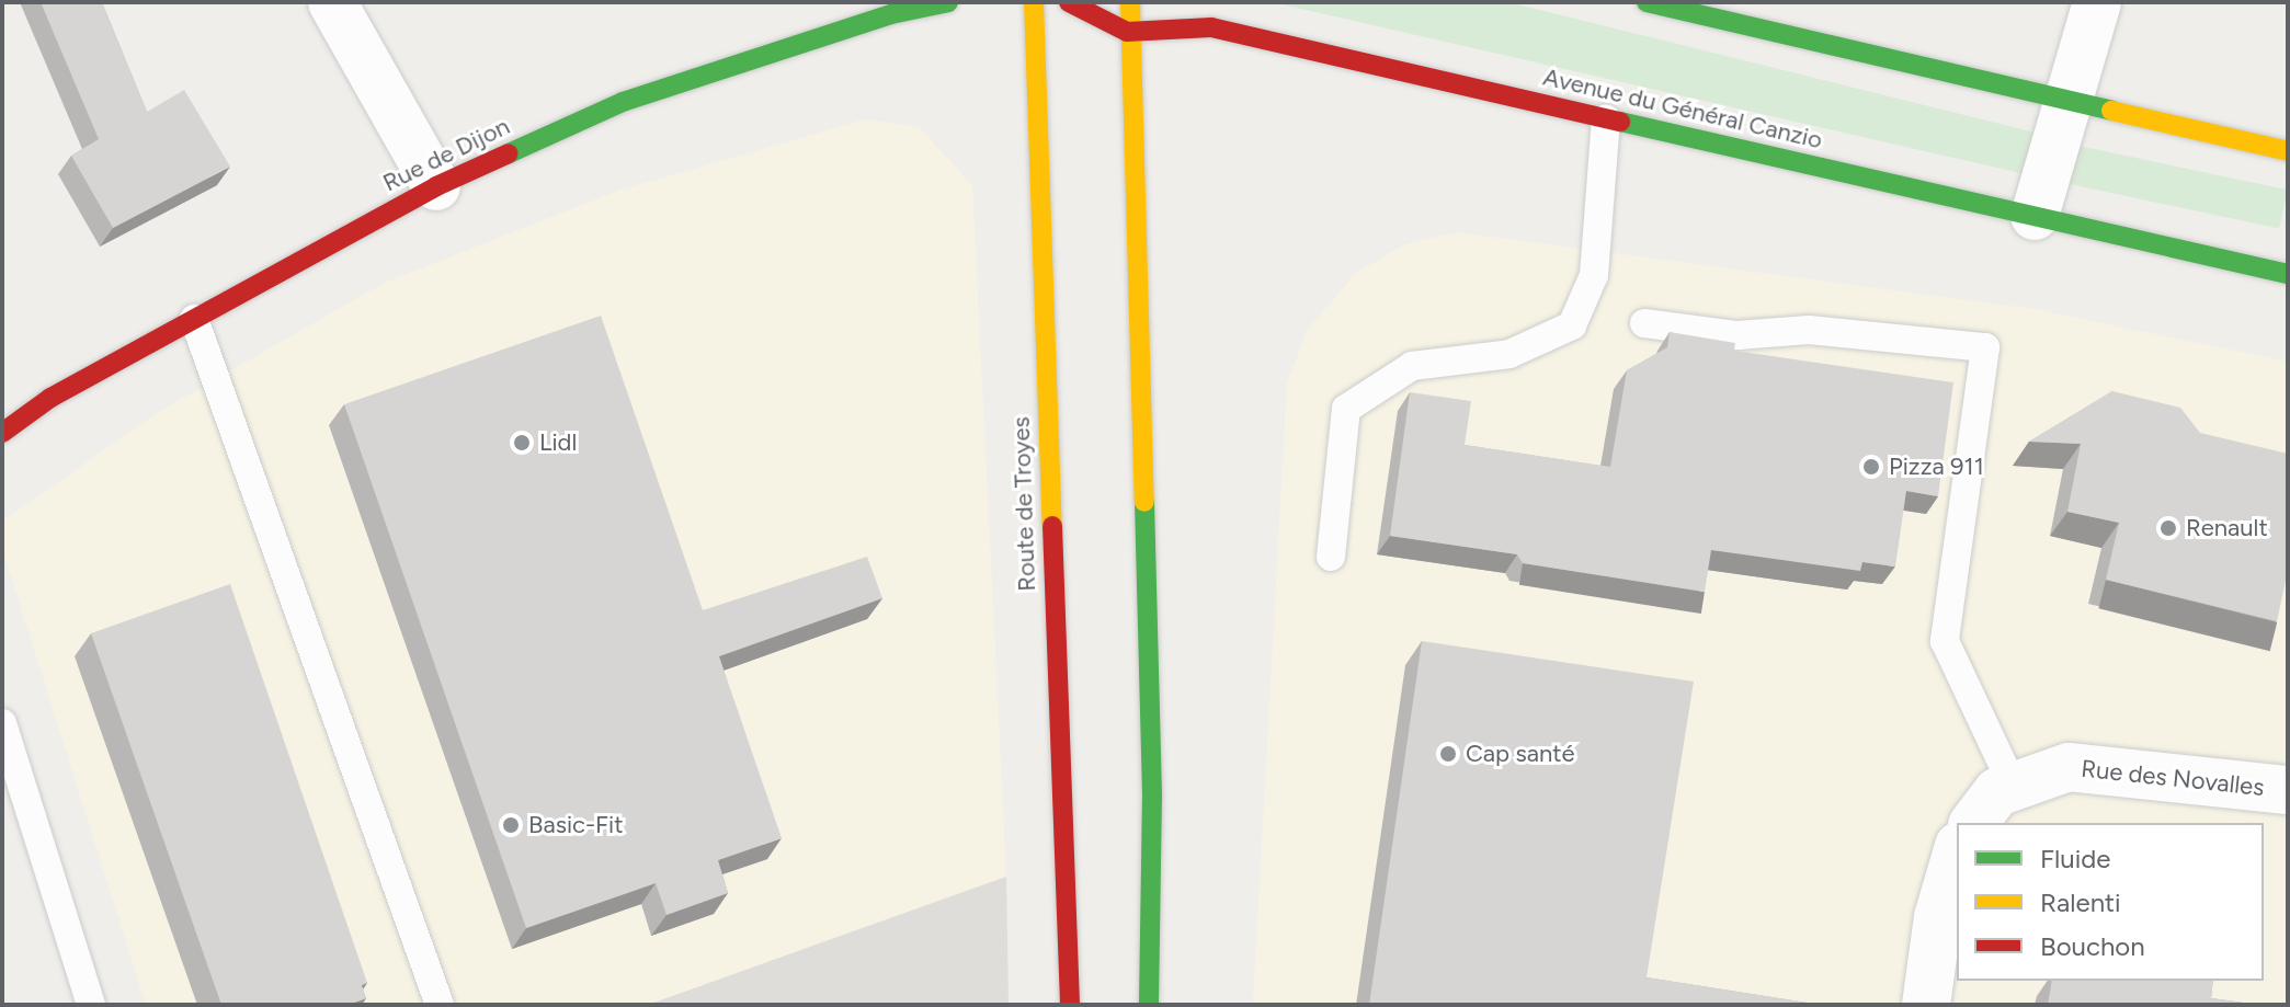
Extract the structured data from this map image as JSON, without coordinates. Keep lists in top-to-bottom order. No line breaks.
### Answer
{"streets":{"street":["Avenue du Général Canzio","Rue de Dijon","Route de Troyes","Rue des Novalles"]},"places":["Lidl","Pizza 911","Renault","Cap santé","Basic-Fit"],"legend":["Fluide","Ralenti","Bouchon"]}
